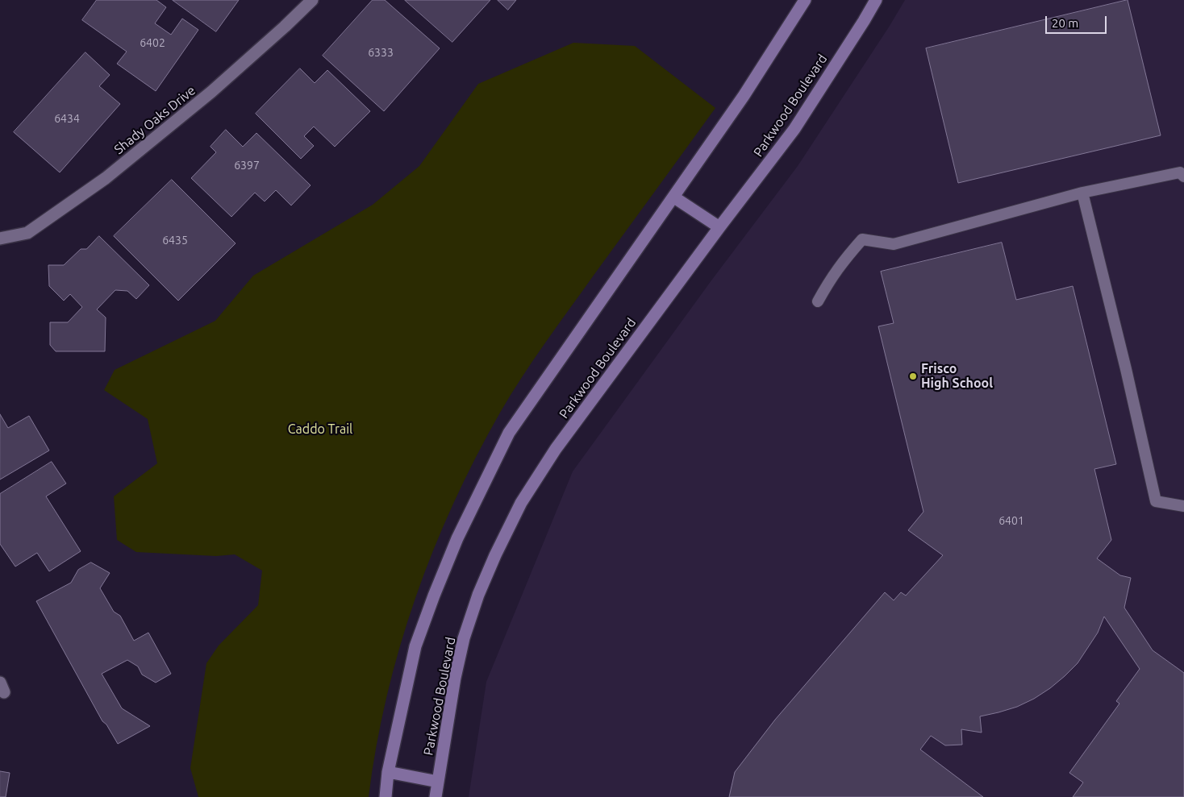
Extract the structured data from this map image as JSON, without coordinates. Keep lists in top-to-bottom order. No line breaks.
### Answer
{"streets":{"main road":["Parkwood Boulevard"],"street":["Shady Oaks Drive"]},"parks":["Caddo Trail"],"places":["Frisco High School"],"house_numbers":["6402","6333","6434","6397","6435","6401"],"scale_bar":"20 m"}
